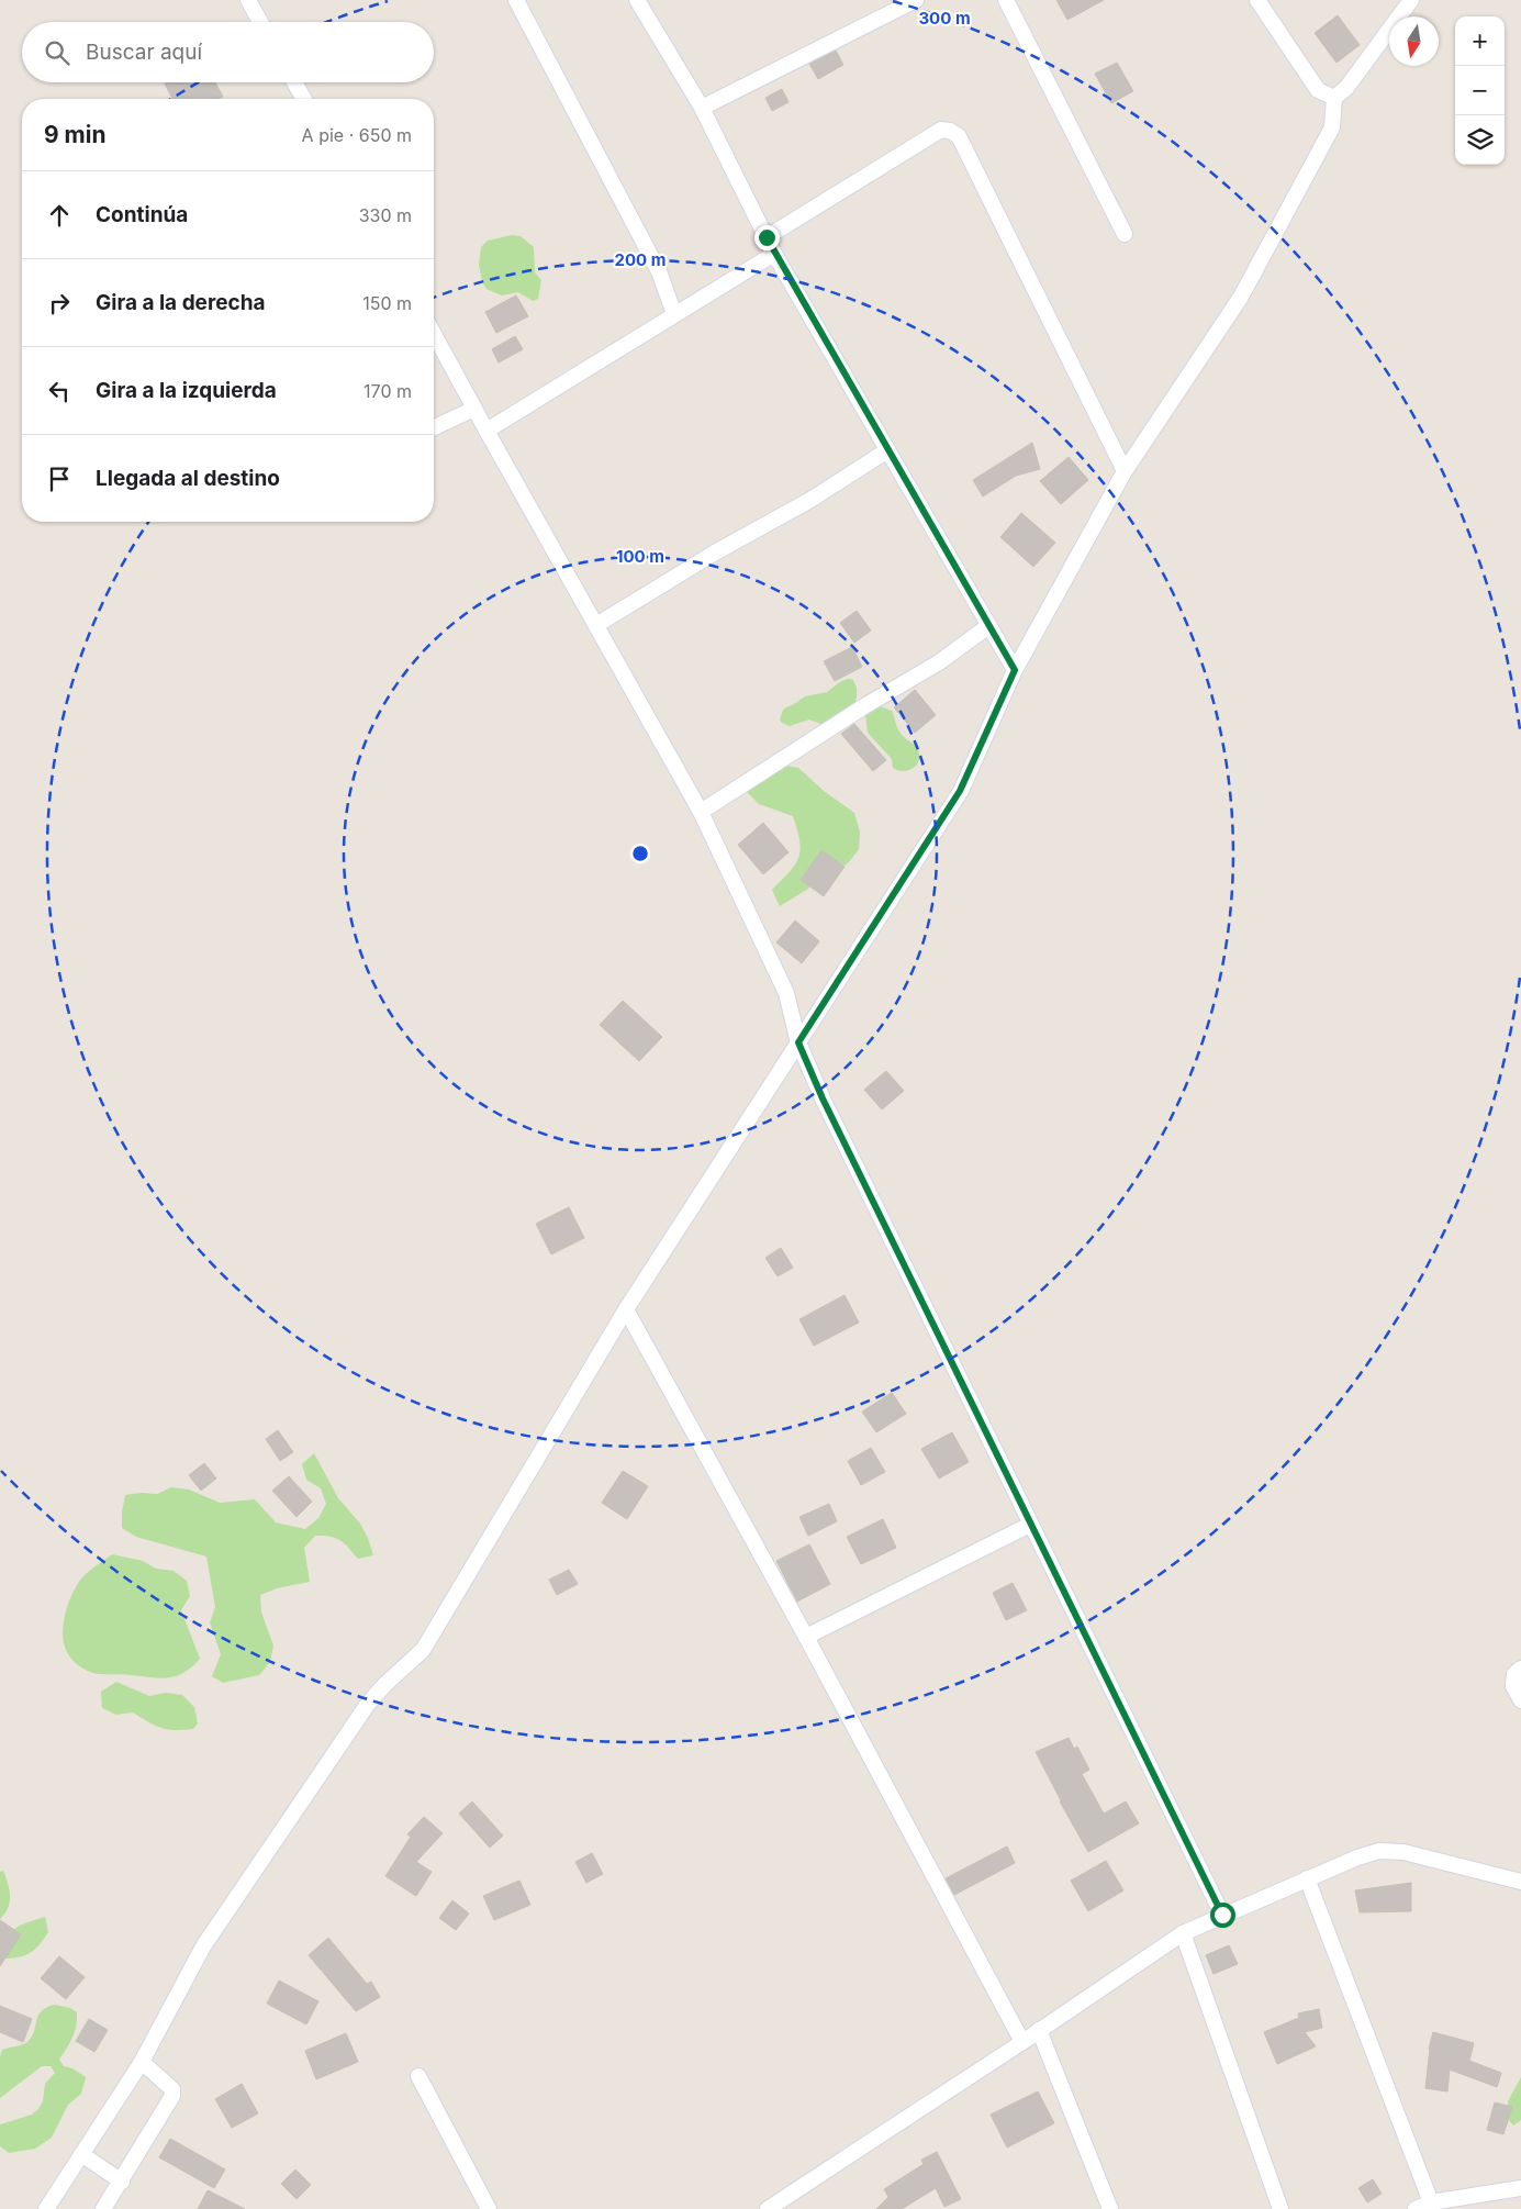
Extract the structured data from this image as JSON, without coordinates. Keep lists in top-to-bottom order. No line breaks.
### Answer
{"north":"bottom","page":{"map_buttons":["+","−"],"search":"Buscar aquí","heading":["9 min","A pie · 650 m"],"list":[["Continúa","330 m"],["Gira a la derecha","150 m"],["Gira a la izquierda","170 m"],"Llegada al destino"]},"rings":["300 m","200 m","100 m"]}
